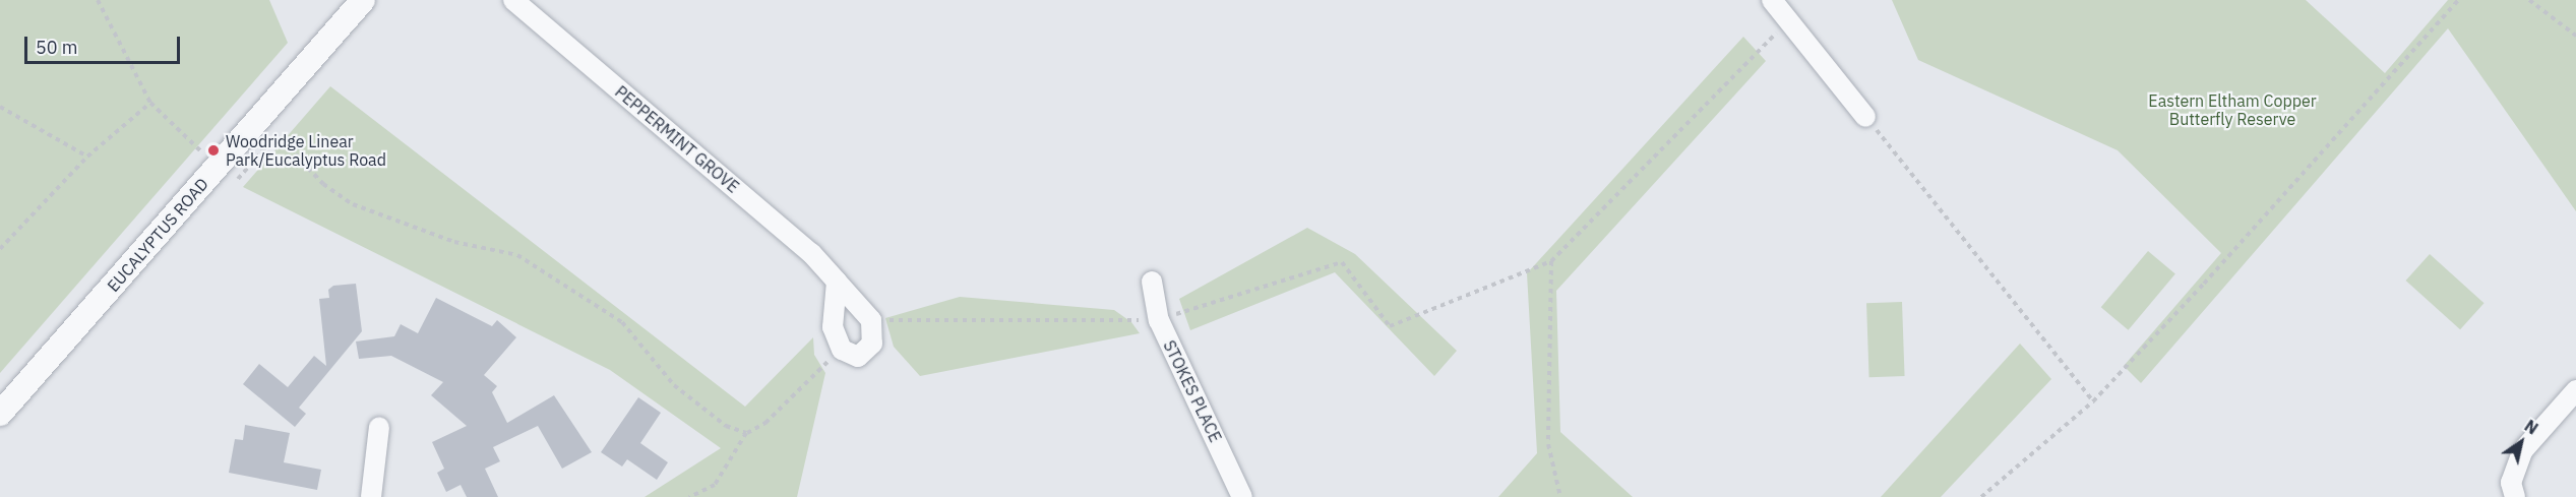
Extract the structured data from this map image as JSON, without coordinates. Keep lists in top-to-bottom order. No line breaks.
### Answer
{"streets":{"street":["PEPPERMINT GROVE","EUCALYPTUS ROAD","STOKES PLACE"]},"parks":["Eastern Eltham Copper Butterfly Reserve"],"places":["Woodridge Linear Park/Eucalyptus Road"],"scale_bar":"50 m","north":"top right"}
